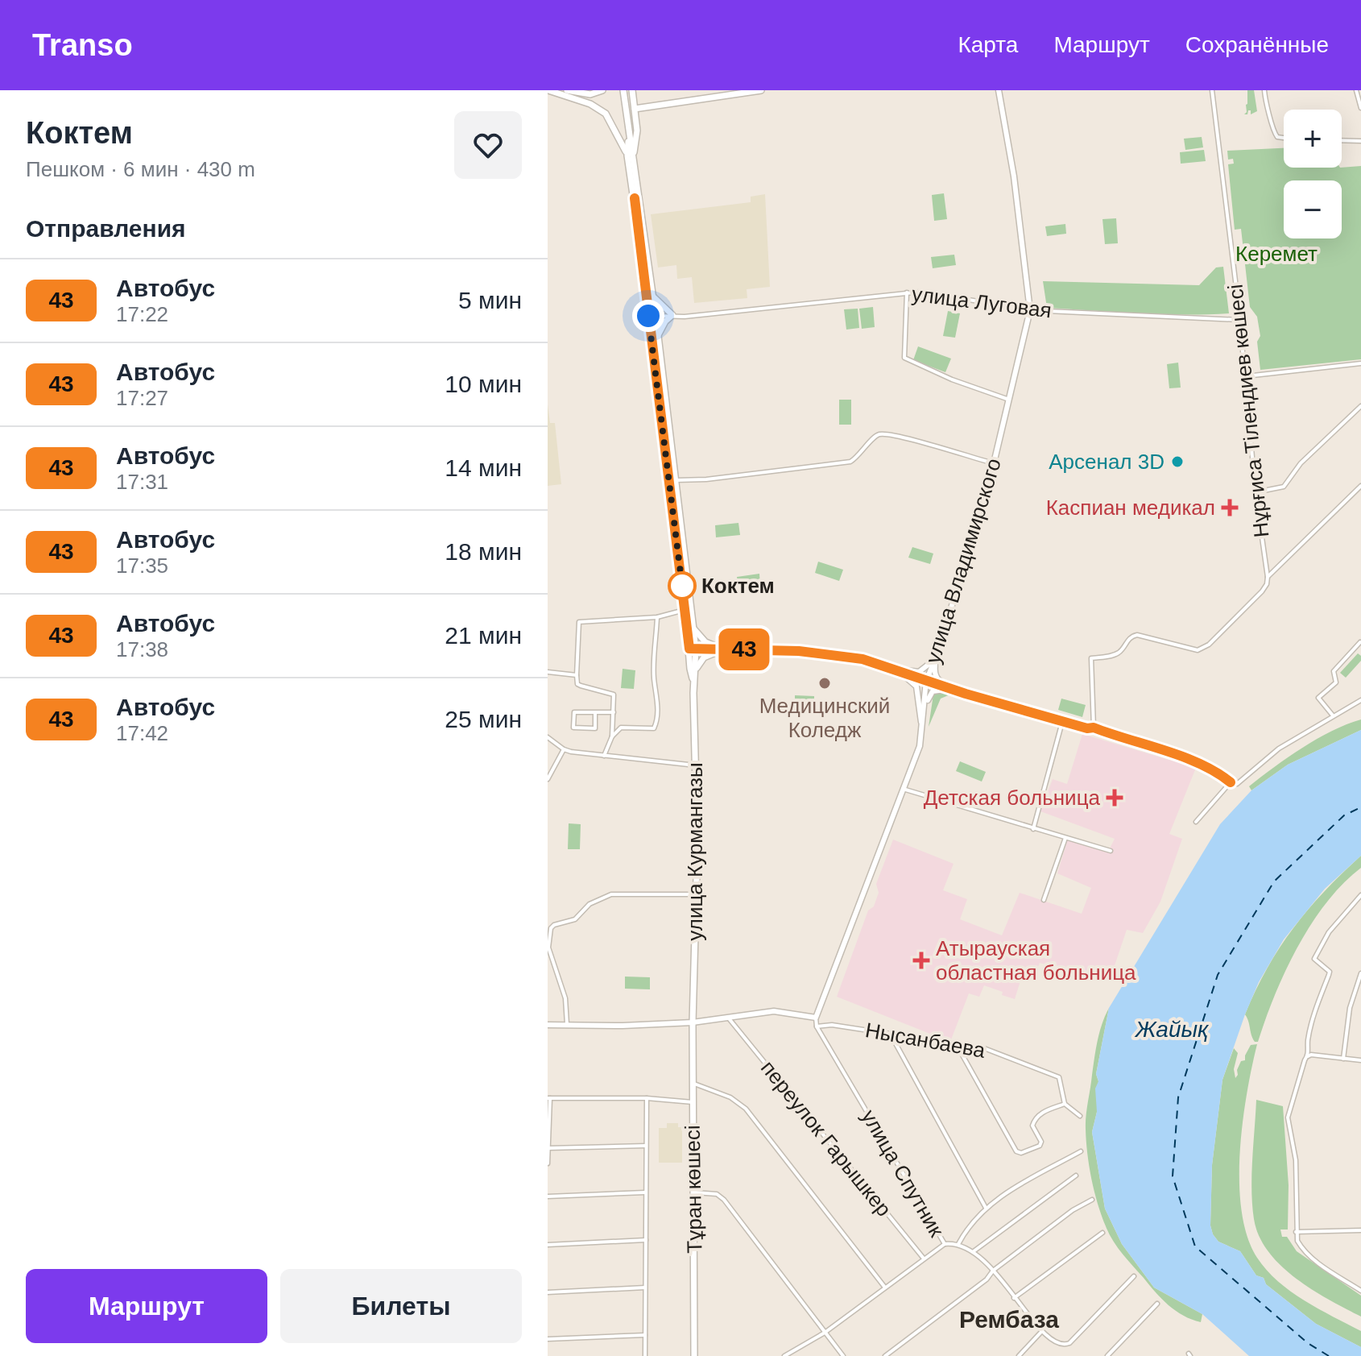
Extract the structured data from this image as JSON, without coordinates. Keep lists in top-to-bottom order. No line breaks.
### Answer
{"streets":{"main road":["улица Курмангазы","Тұран көшесі"],"street":["улица Луговая","Нұрғиса Тілендиев көшесі","улица Владимирского","Нысанбаева","переулок Гарышкер","улица Спутник"]},"crossings":[["улица Луговая","Нұрғиса Тілендиев көшесі"],["улица Луговая","улица Владимирского"],["улица Луговая","улица Курмангазы"],["улица Владимирского","улица Спутник"],["улица Курмангазы","Тұран көшесі"],["Нысанбаева","улица Спутник"]],"districts":["Рембаза"],"water":["Жайық"],"parks":["Керемет"],"places":{"other":["Арсенал 3D","Коктем","Медицинский Коледж"],"health":["Каспиан медикал","Детская больница","Атырауская областная больница"]},"lines":["bus line 43"],"page":{"header":"Transo","nav":["Карта","Маршрут","Сохранённые"],"heading":[["Коктем","Пешком · 6 мин · 430 m"],"Отправления"],"on_map":"43","map_buttons":["+","−"],"list":[{"mark":"43","name":"Автобус","note":"17:22","value":"5 мин"},{"mark":"43","name":"Автобус","note":"17:27","value":"10 мин"},{"mark":"43","name":"Автобус","note":"17:31","value":"14 мин"},{"mark":"43","name":"Автобус","note":"17:35","value":"18 мин"},{"mark":"43","name":"Автобус","note":"17:38","value":"21 мин"},{"mark":"43","name":"Автобус","note":"17:42","value":"25 мин"}],"buttons":["Маршрут","Билеты"]}}
